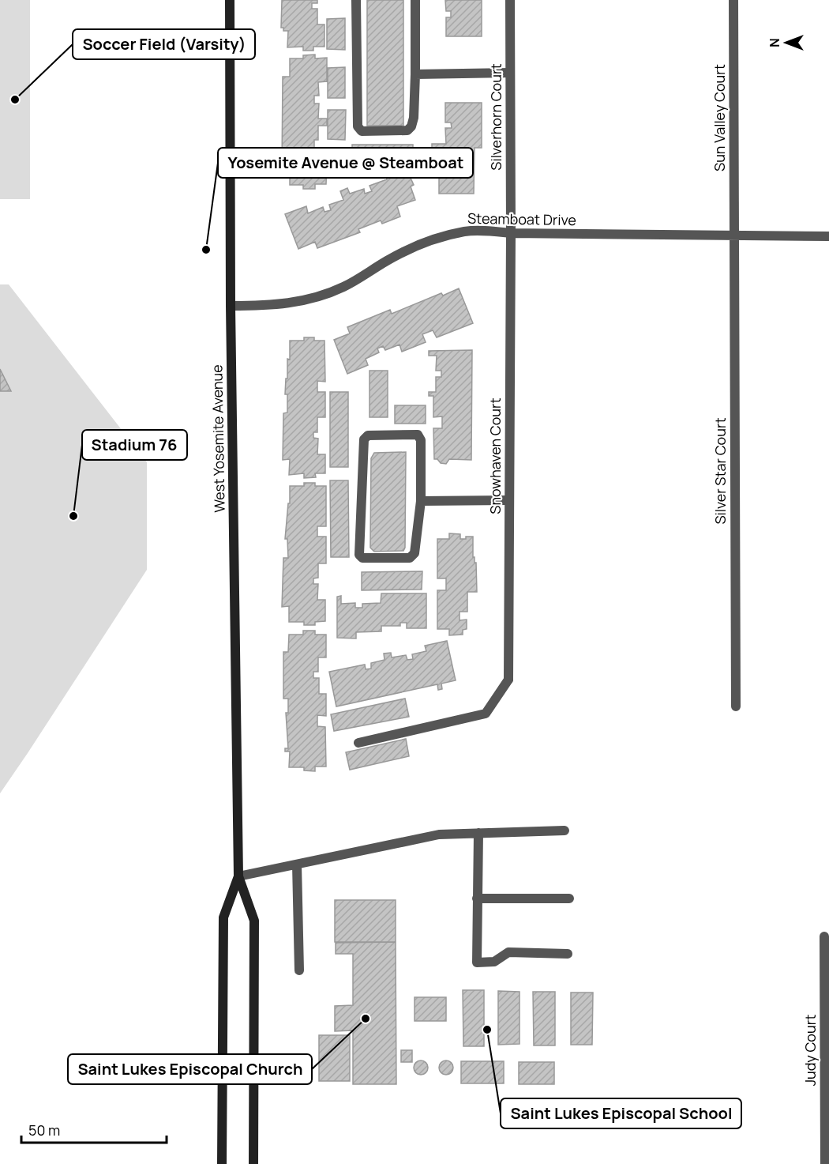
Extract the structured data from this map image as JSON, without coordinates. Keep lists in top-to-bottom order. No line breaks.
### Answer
{"streets":{"main road":["West Yosemite Avenue"],"street":["Silverhorn Court","Sun Valley Court","Steamboat Drive","Snowhaven Court","Silver Star Court","Judy Court"]},"crossings":[["Silverhorn Court","Steamboat Drive"],["Silverhorn Court","Snowhaven Court"],["Sun Valley Court","Steamboat Drive"],["Sun Valley Court","Silver Star Court"],["Steamboat Drive","West Yosemite Avenue"],["Steamboat Drive","Snowhaven Court"],["Steamboat Drive","Silver Star Court"]],"places":["Soccer Field (Varsity)","Yosemite Avenue @ Steamboat","Stadium 76","Saint Lukes Episcopal Church","Saint Lukes Episcopal School"],"scale_bar":"50 m","north":"left"}
